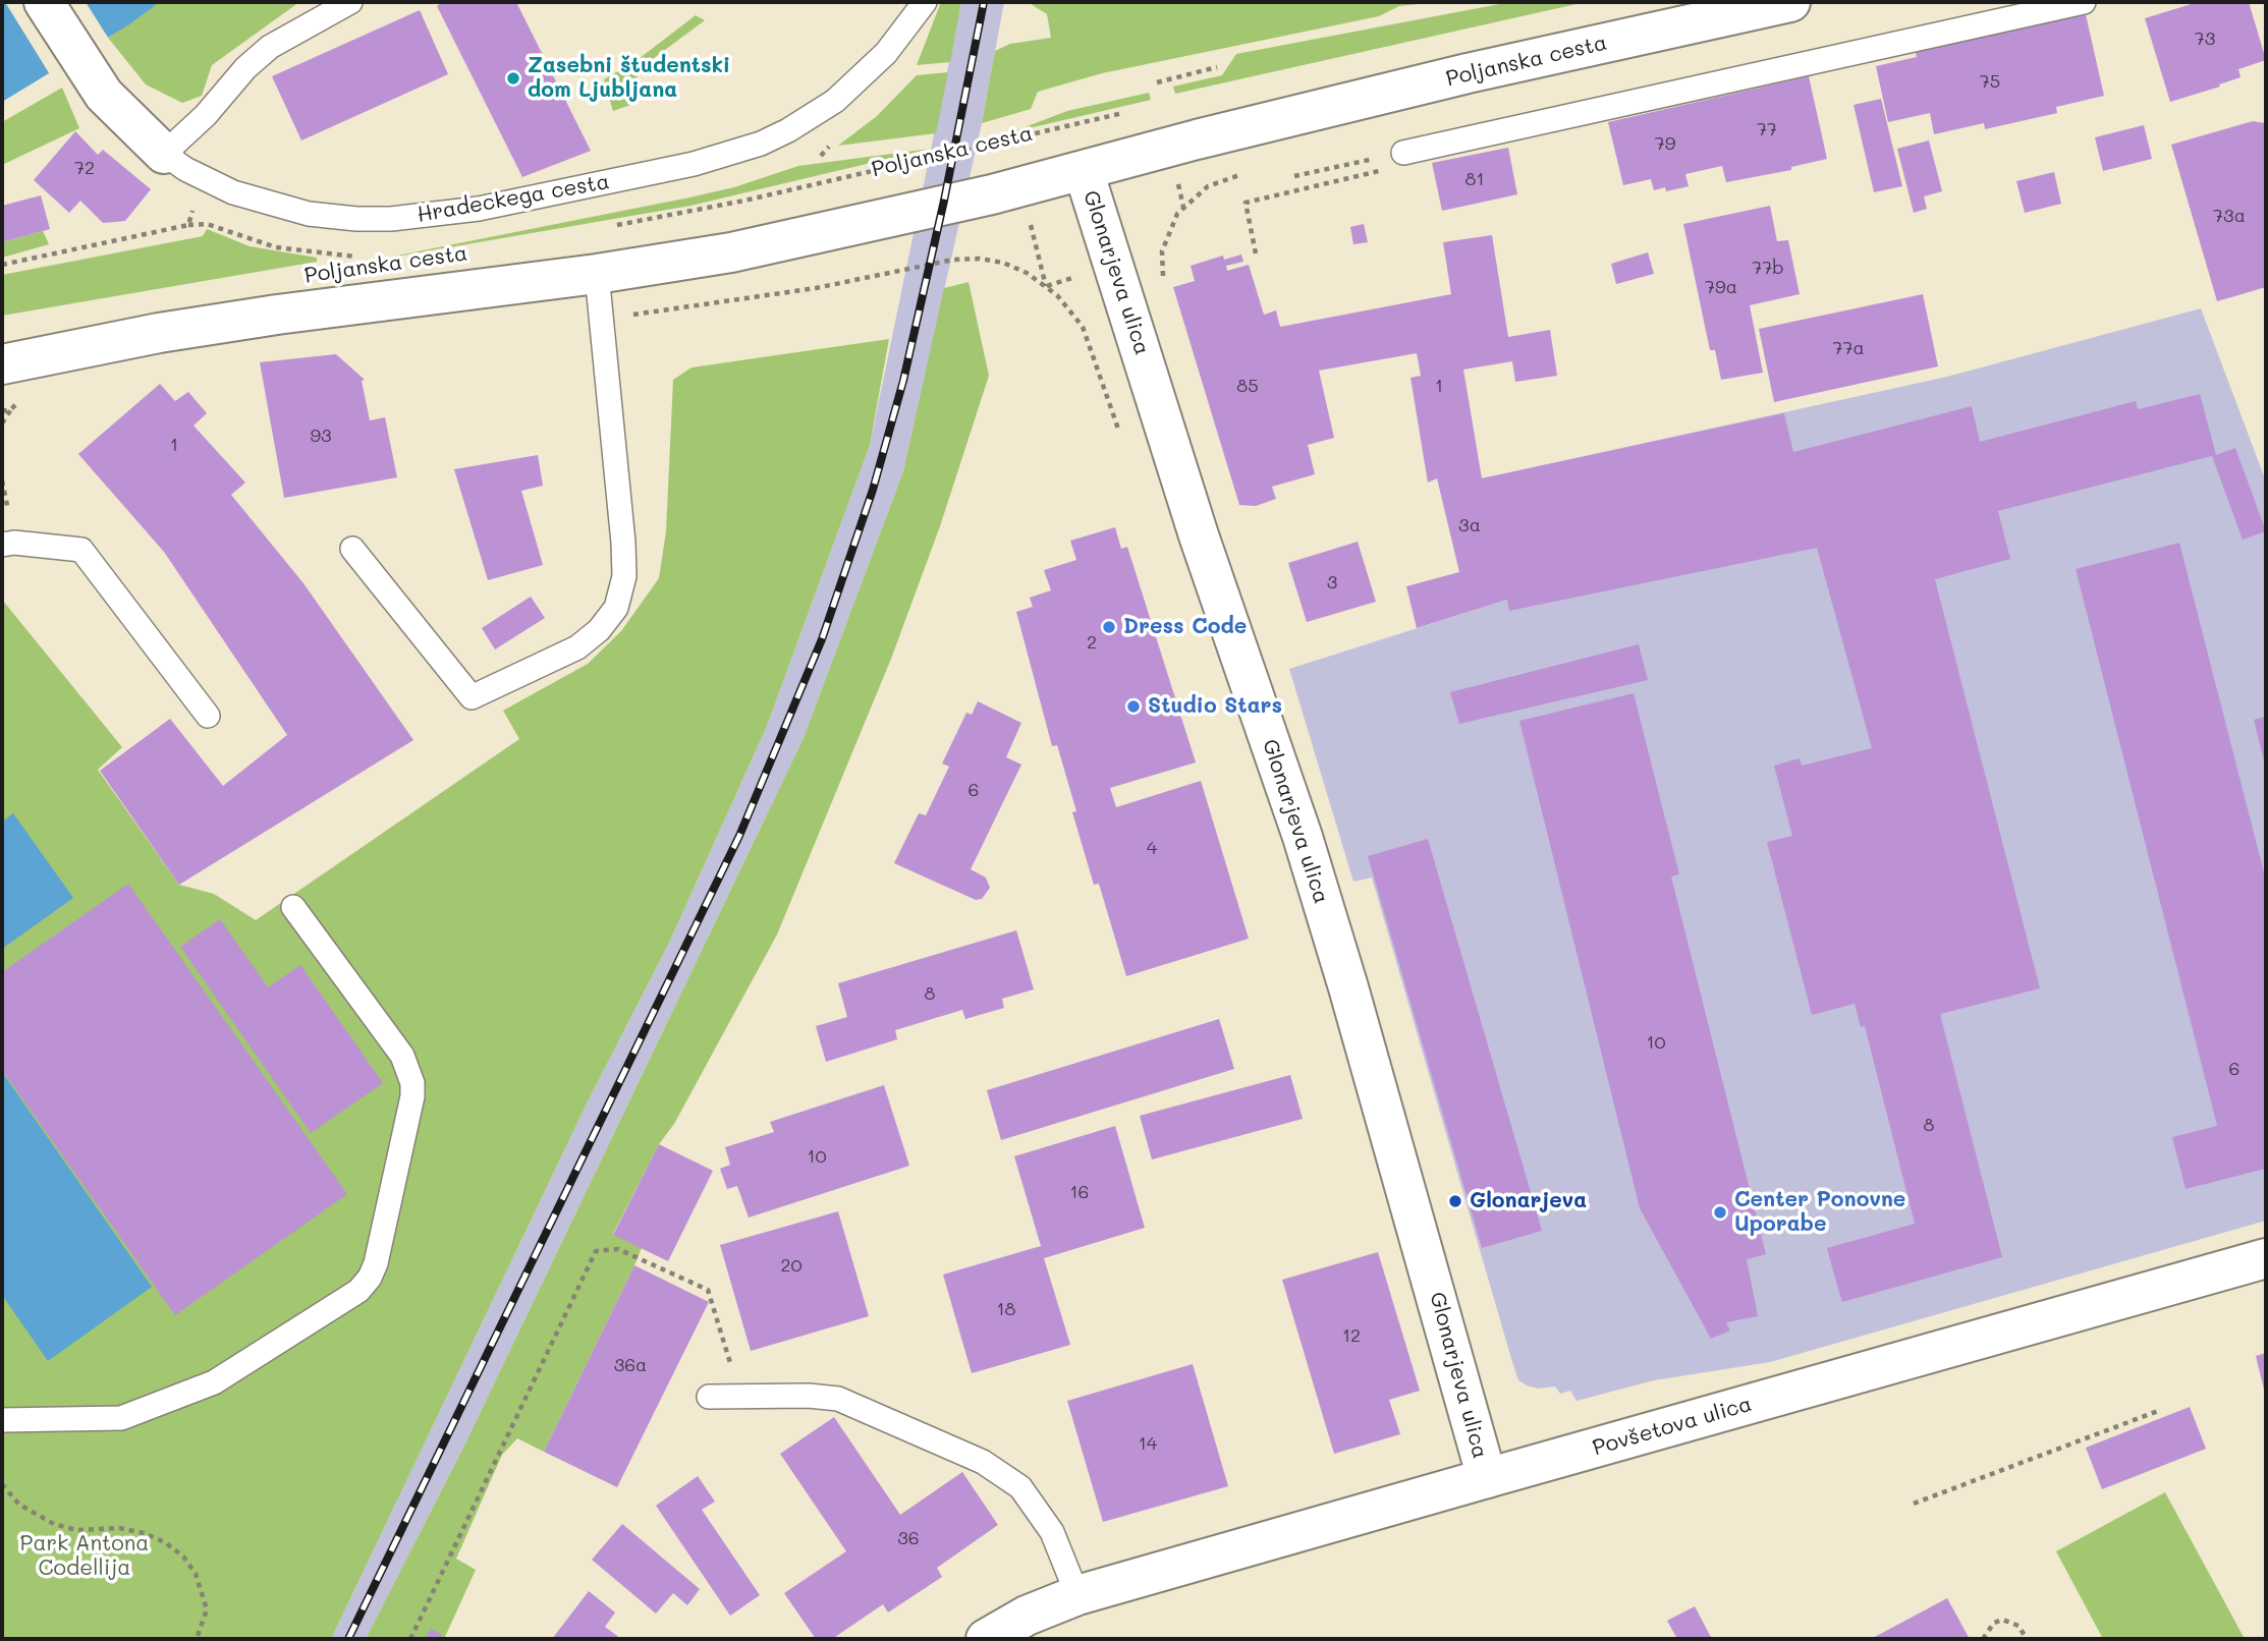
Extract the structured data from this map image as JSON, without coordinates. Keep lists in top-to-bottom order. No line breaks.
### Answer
{"streets":{"street":["Poljanska cesta","Hradeckega cesta","Glonarjeva ulica","Povšetova ulica"]},"crossings":[["Poljanska cesta","Glonarjeva ulica"],["Glonarjeva ulica","Povšetova ulica"]],"parks":["Park Antona Codellija"],"places":["Zasebni študentski dom Ljubljana","Dress Code","Studio Stars","Glonarjeva","Center Ponovne Uporabe"],"house_numbers":["73","75","77","79","72","81","73a","77b","79a","77a","85","1","93","1","3a","3","2","6","4","8","10","6","8","10","16","20","18","12","36a","14","36"]}
